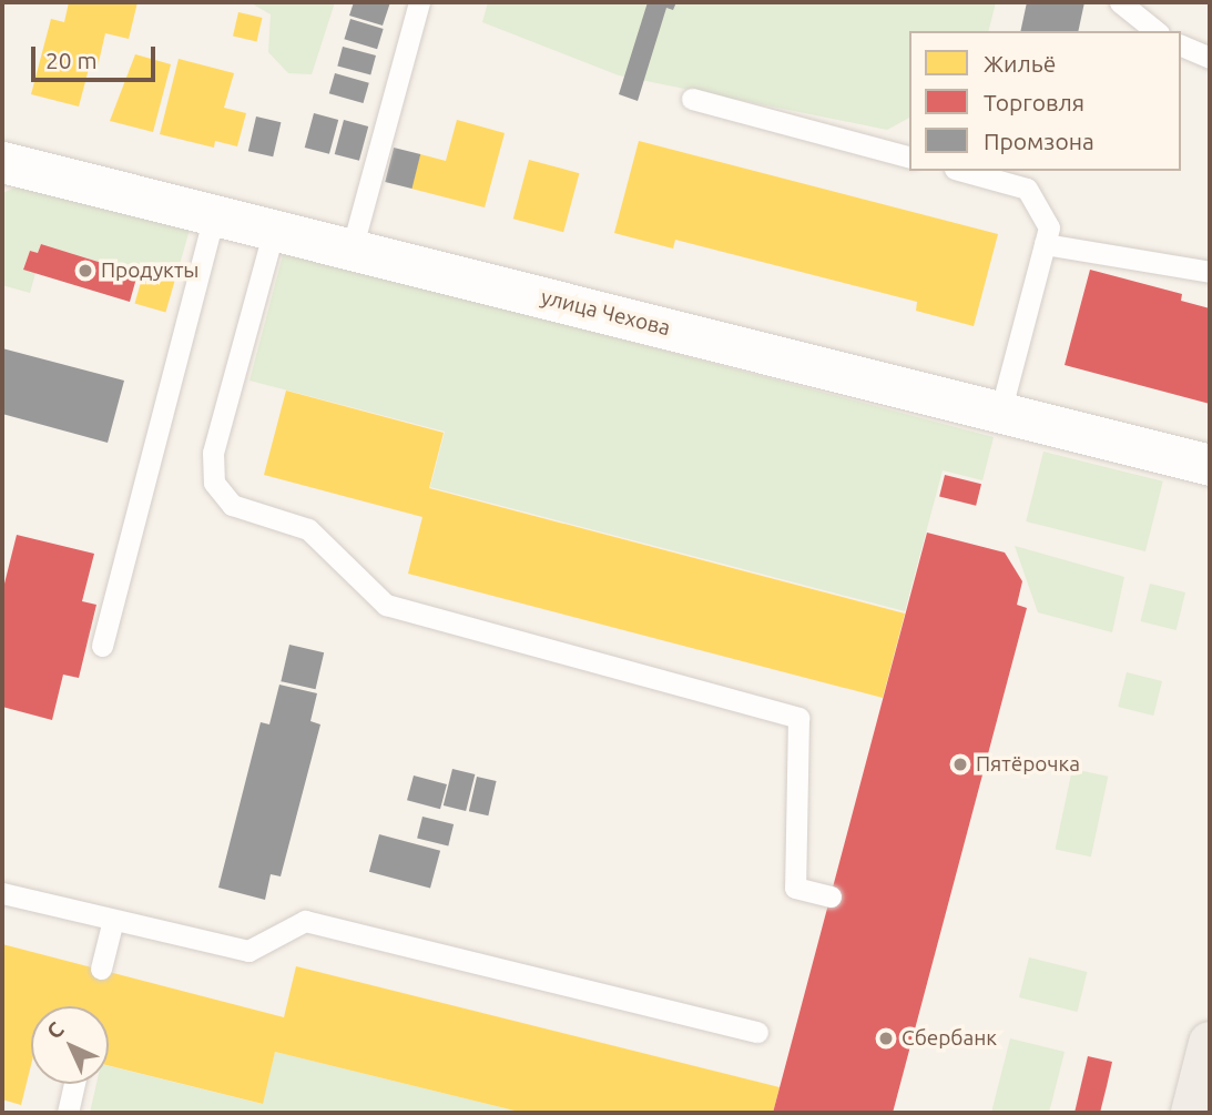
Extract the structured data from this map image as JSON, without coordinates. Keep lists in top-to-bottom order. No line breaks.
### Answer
{"streets":{"street":["улица Чехова"]},"places":["Продукты","Пятёрочка","Сбербанк"],"legend":["Жильё","Торговля","Промзона"],"scale_bar":"20 m","north":"top left"}
